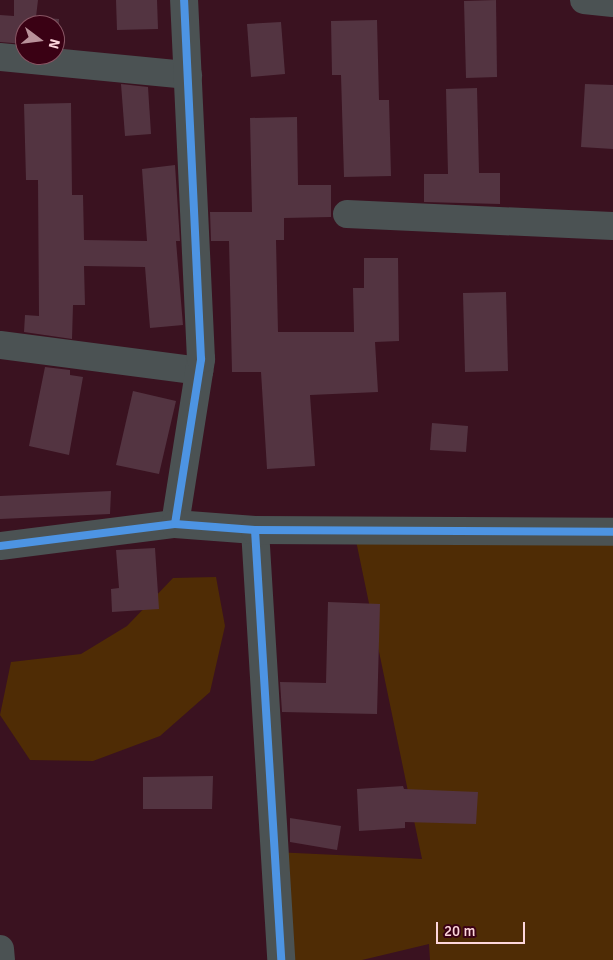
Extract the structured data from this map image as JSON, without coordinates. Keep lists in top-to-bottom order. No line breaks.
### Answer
{"scale_bar":"20 m","north":"right"}
